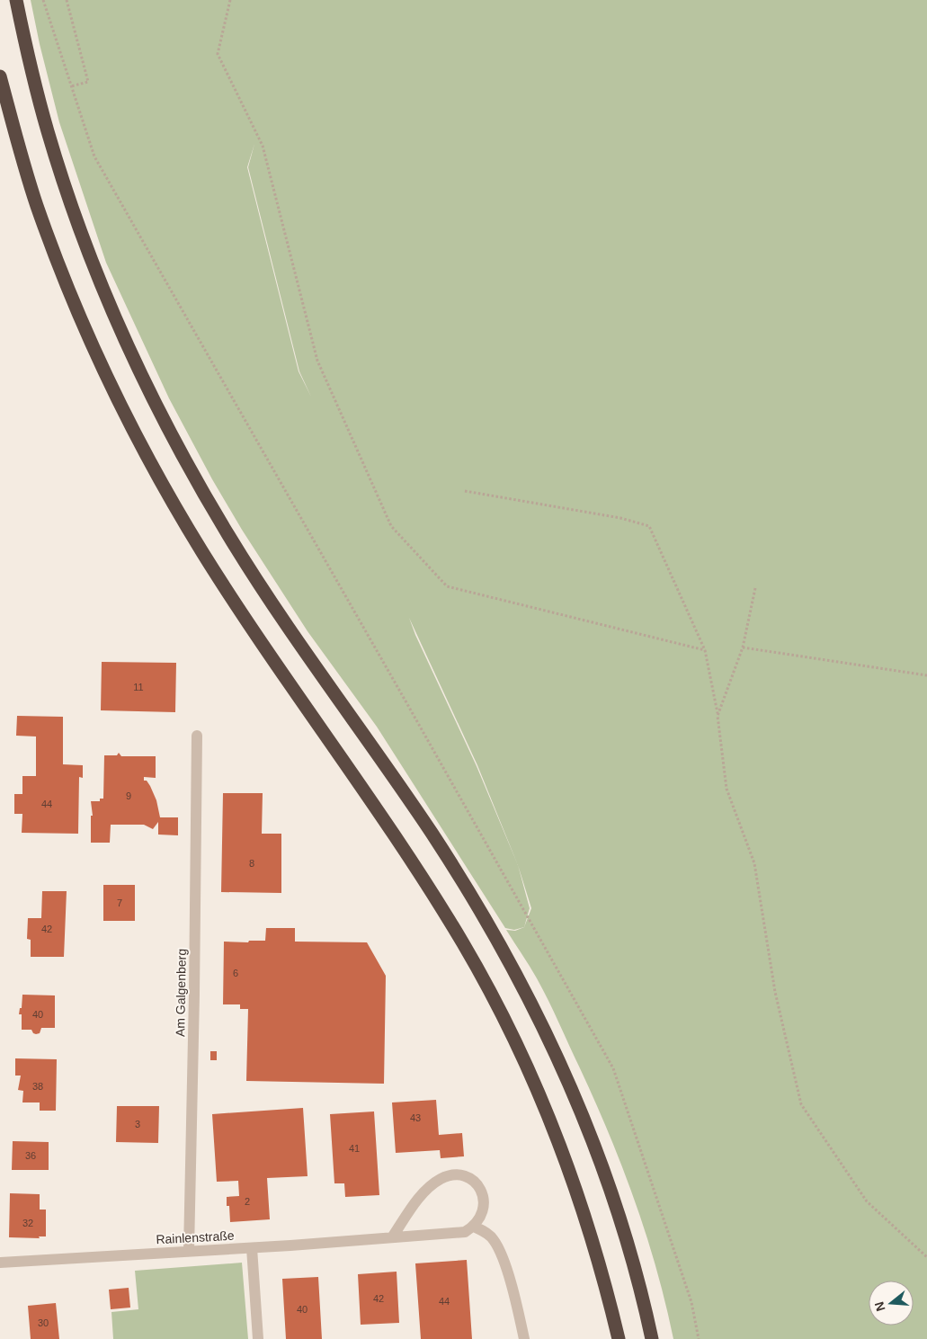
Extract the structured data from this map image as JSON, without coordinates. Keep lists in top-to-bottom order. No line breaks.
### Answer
{"streets":{"street":["Am Galgenberg","Rainlenstraße"]},"crossings":[["Am Galgenberg","Rainlenstraße"]],"house_numbers":["11","9","44","8","7","42","6","40","38","43","3","41","36","2","32","42","44","40","30"],"north":"left"}
